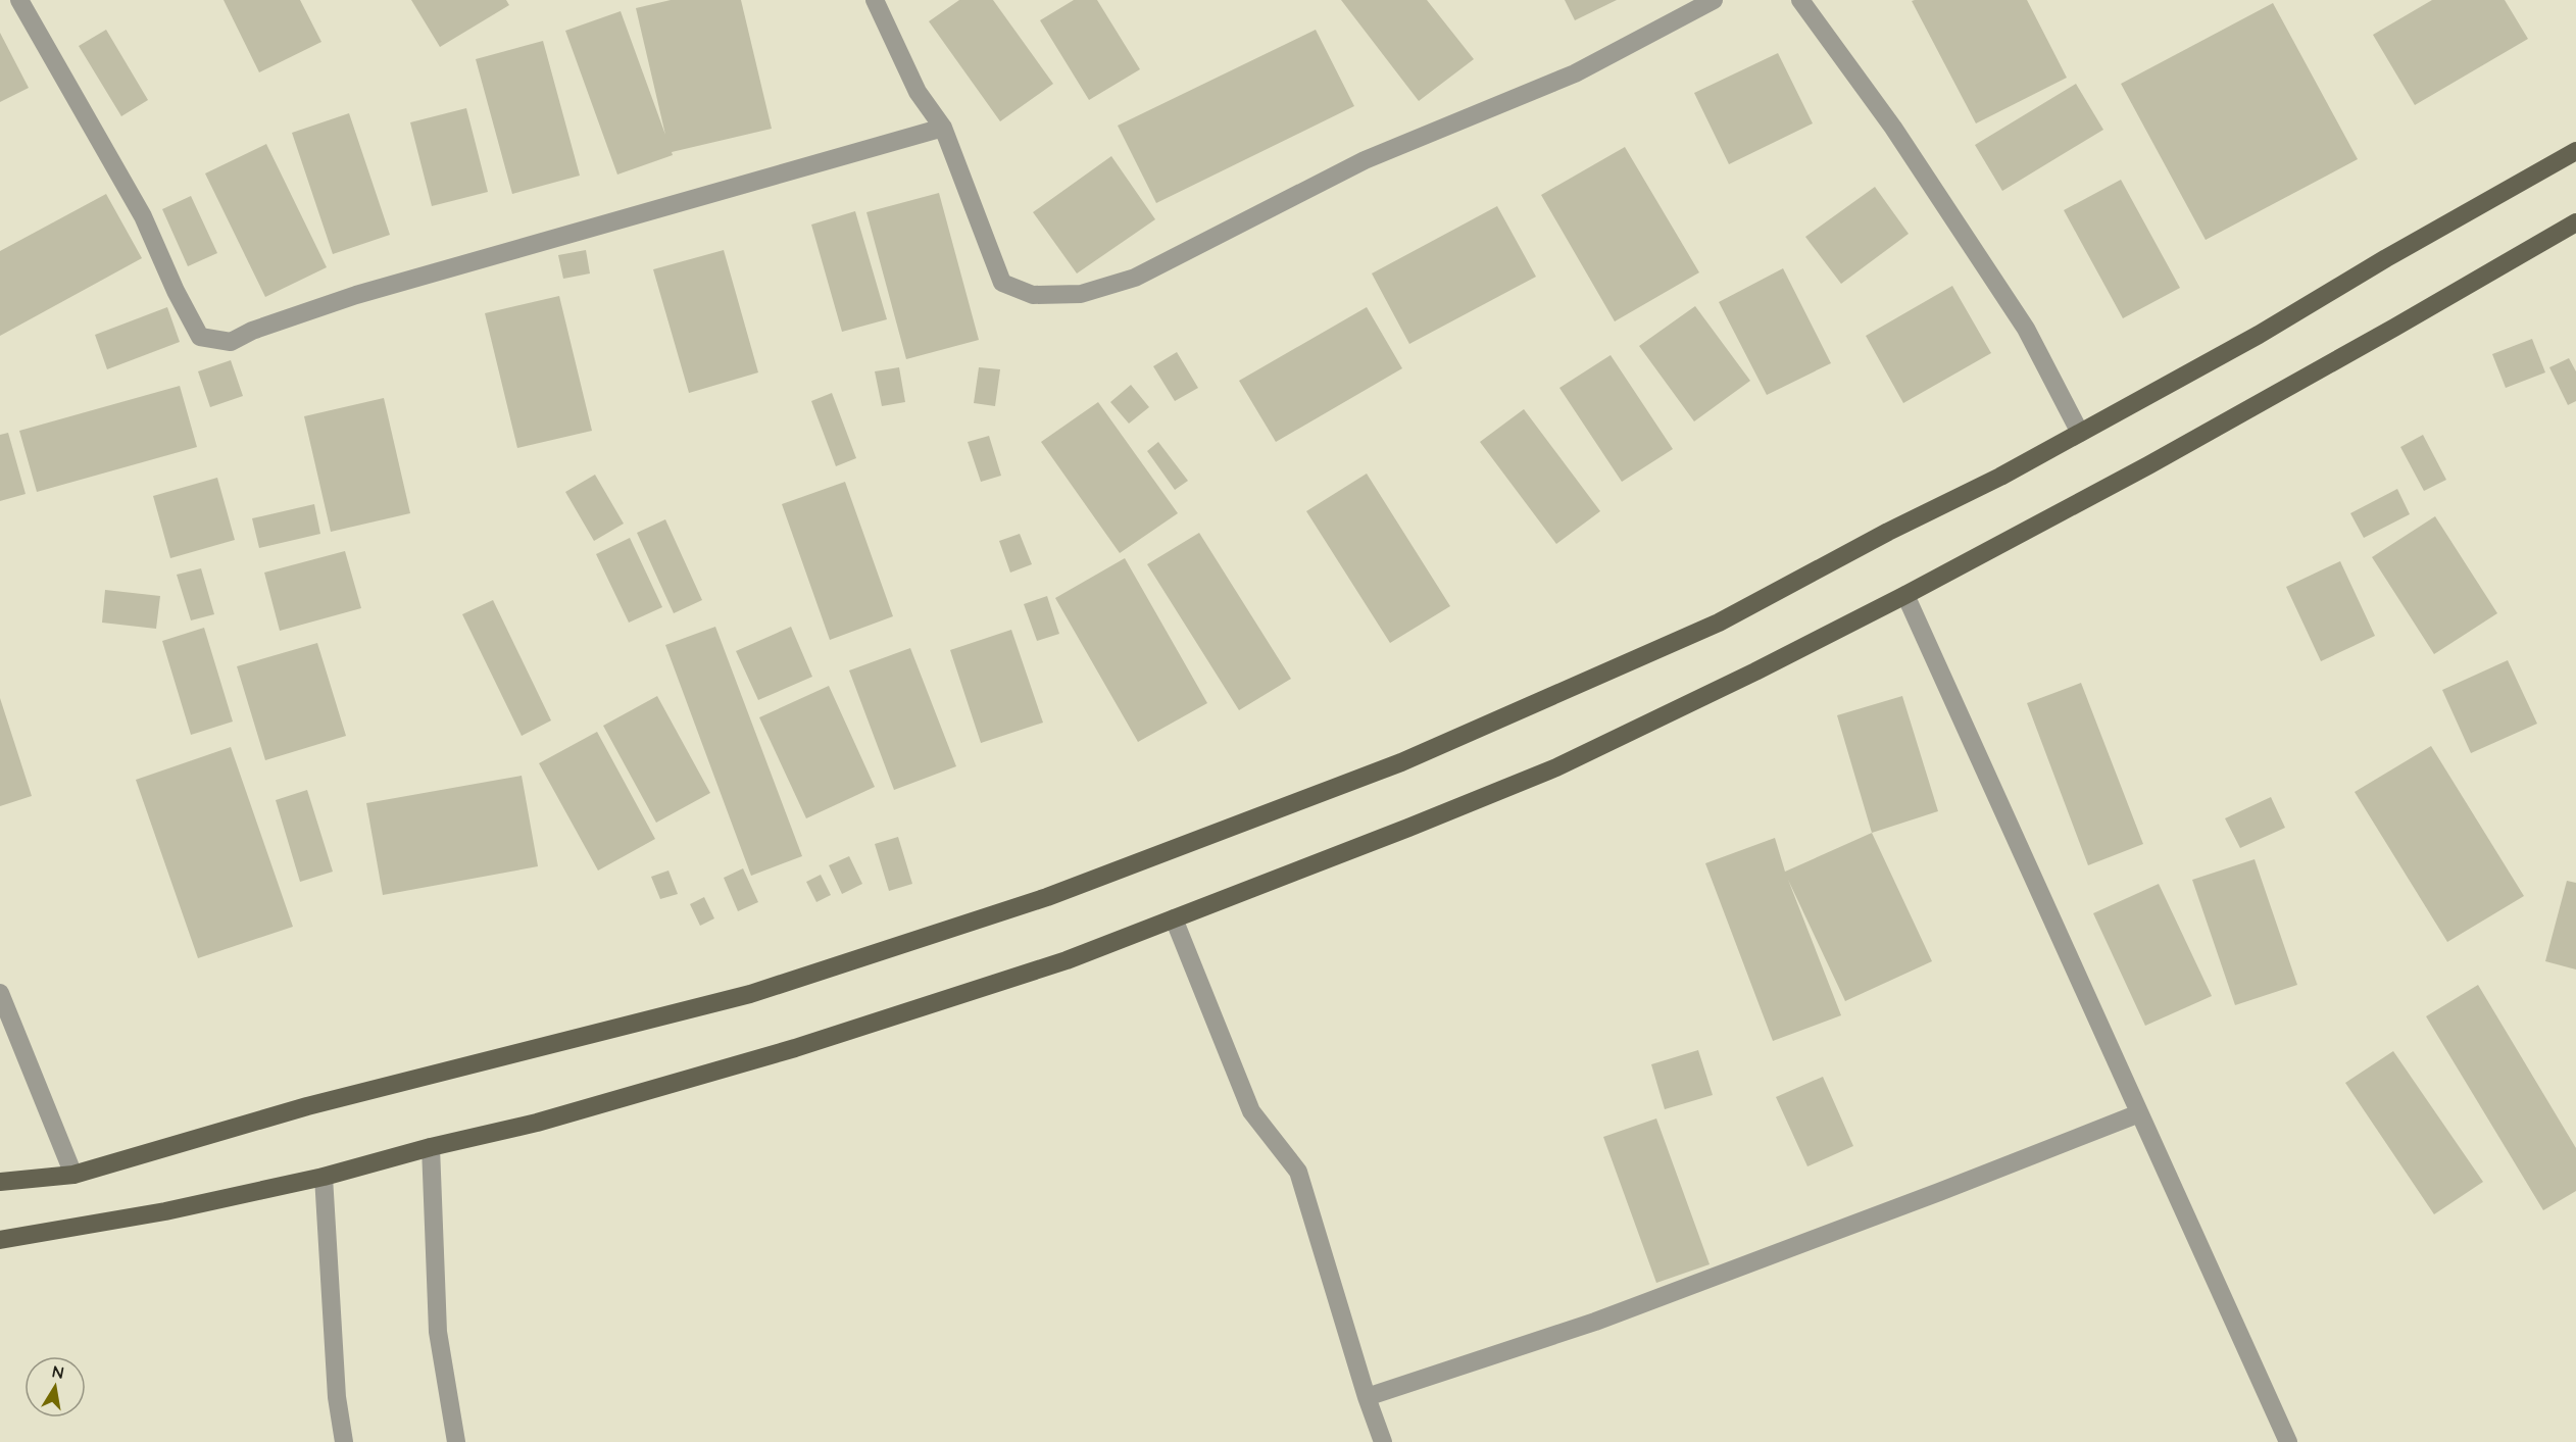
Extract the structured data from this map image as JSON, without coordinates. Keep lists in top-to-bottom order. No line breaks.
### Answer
{"north":"top"}
